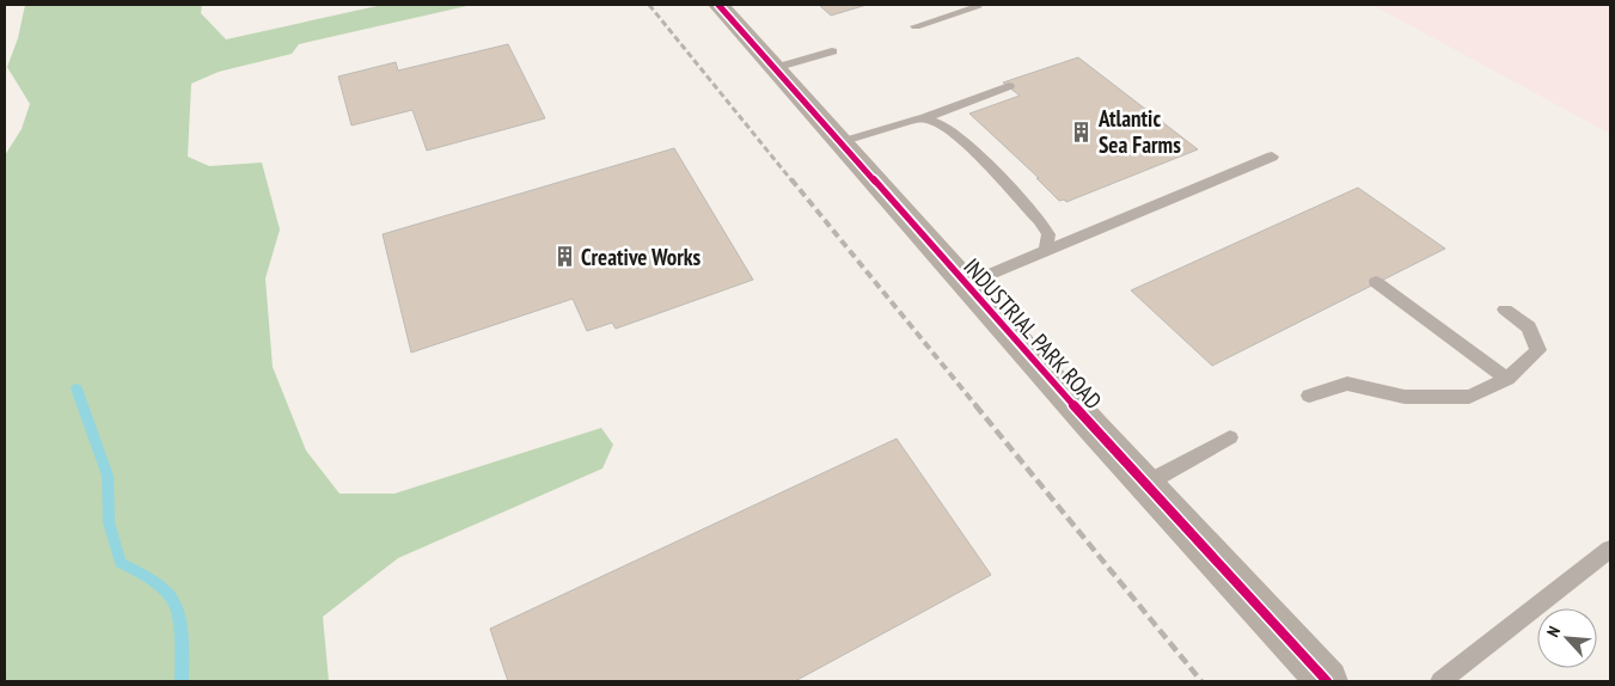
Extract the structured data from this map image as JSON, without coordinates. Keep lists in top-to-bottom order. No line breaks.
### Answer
{"streets":{"street":["INDUSTRIAL PARK ROAD"]},"places":{"building":["Atlantic Sea Farms","Creative Works"]},"north":"top left"}
